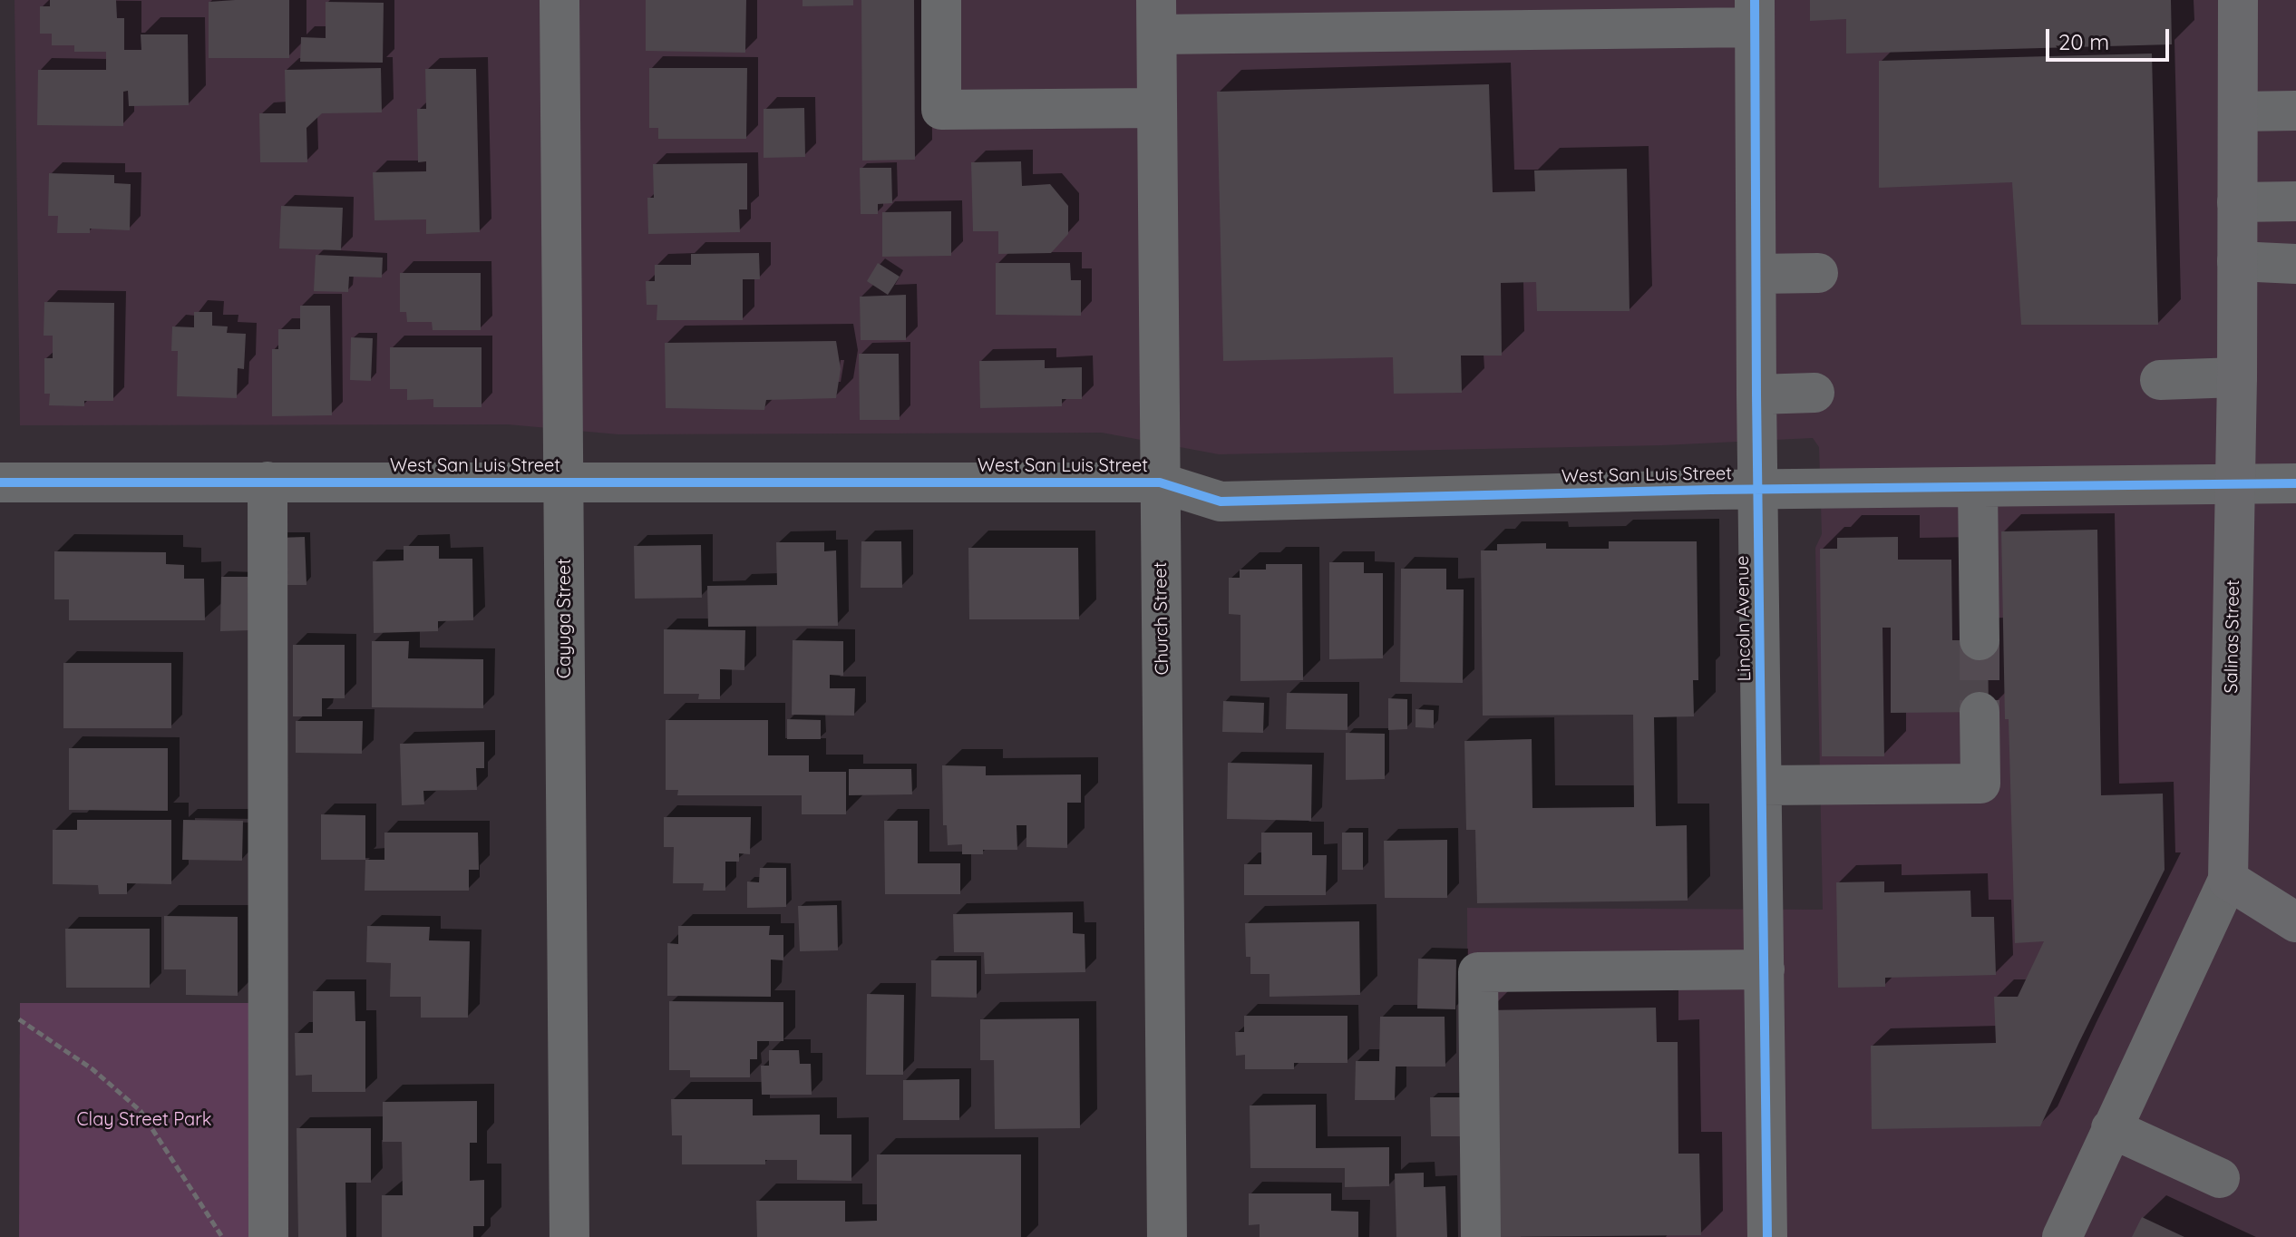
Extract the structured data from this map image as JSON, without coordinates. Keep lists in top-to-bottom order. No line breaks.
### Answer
{"streets":{"main road":["Salinas Street"],"street":["West San Luis Street","Cayuga Street","Church Street","Lincoln Avenue"]},"crossings":[["West San Luis Street","Cayuga Street"],["West San Luis Street","Church Street"],["West San Luis Street","Lincoln Avenue"],["West San Luis Street","Salinas Street"]],"parks":["Clay Street Park"],"scale_bar":"20 m"}
